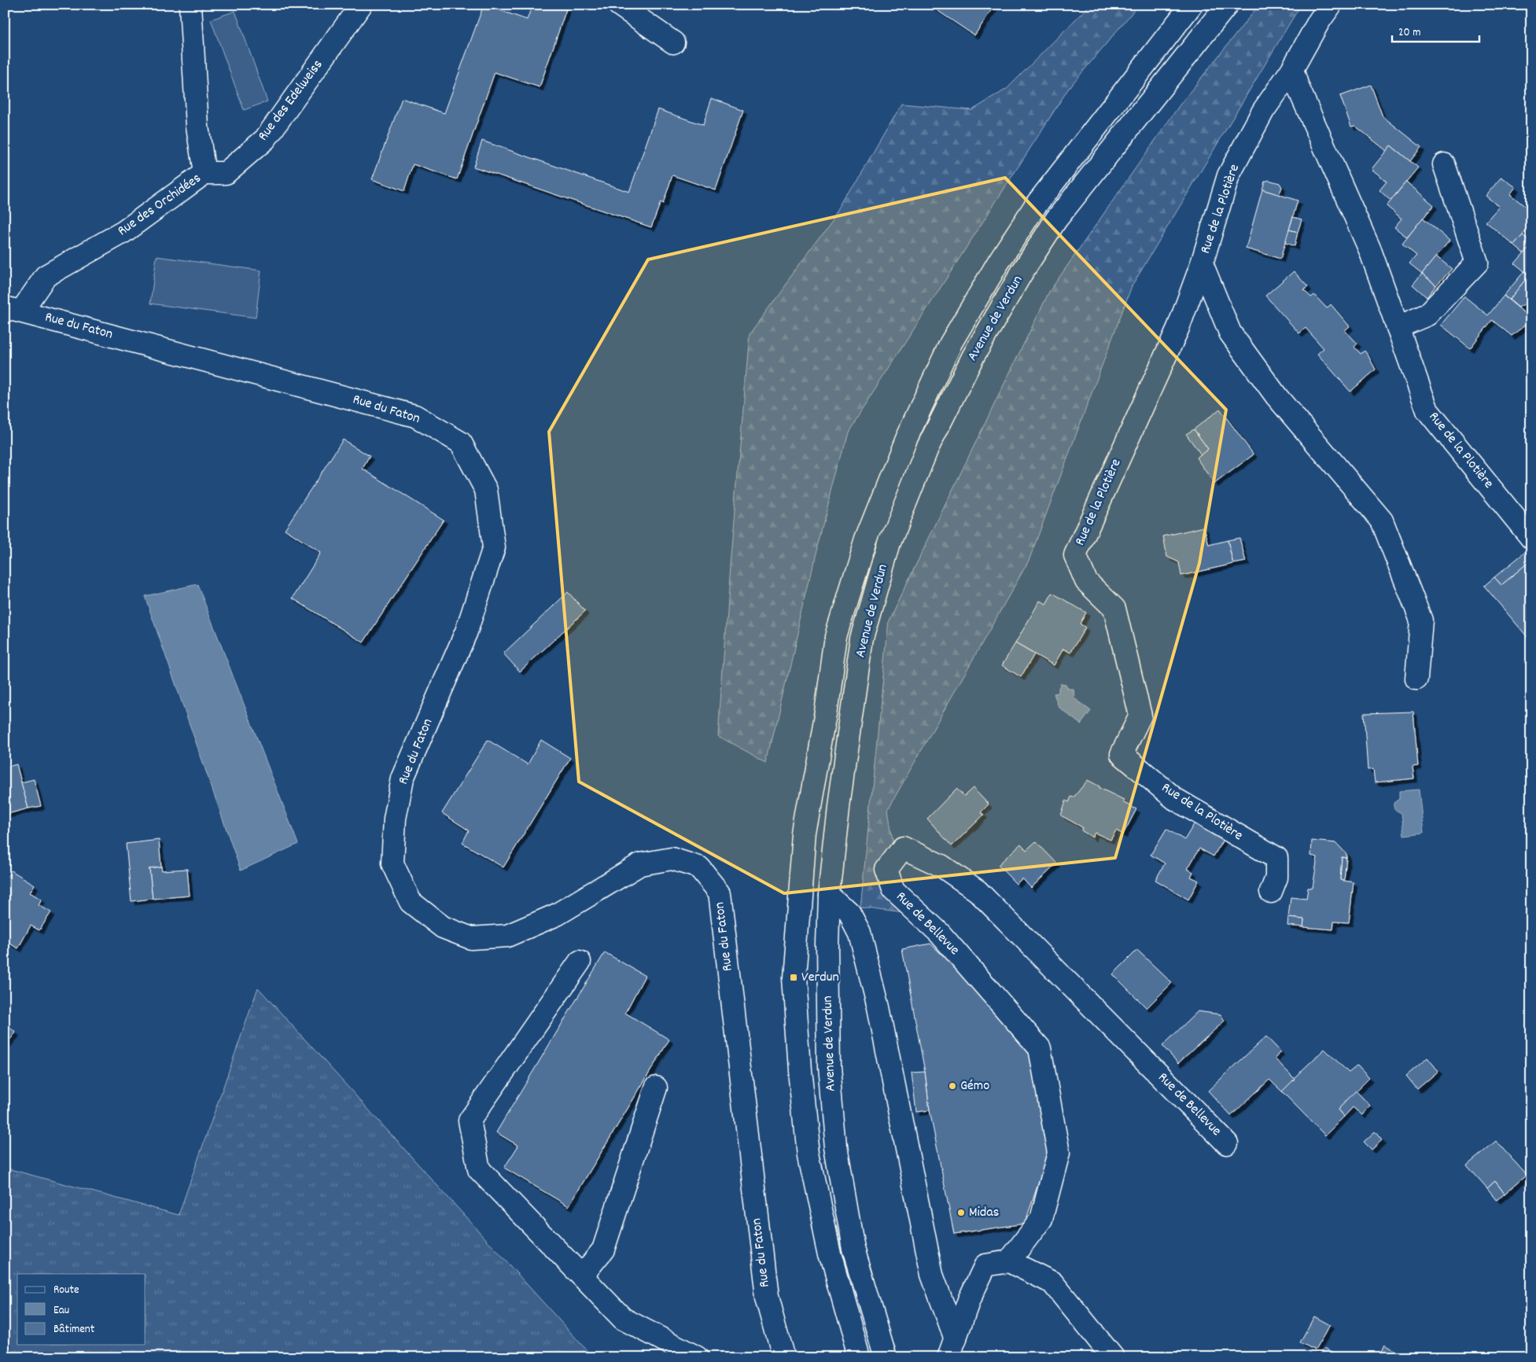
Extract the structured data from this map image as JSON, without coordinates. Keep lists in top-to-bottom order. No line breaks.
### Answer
{"streets":{"street":["Rue des Edelweiss","Rue des Orchidées","Rue de la Plotière","Avenue de Verdun","Rue du Faton","Rue de Bellevue"]},"crossings":[["Rue des Edelweiss","Rue des Orchidées"],["Rue des Orchidées","Rue du Faton"]],"places":{"transit":["Verdun"],"other":["Gémo","Midas"]},"legend":["Route","Eau","Bâtiment"],"scale_bar":"20 m"}
